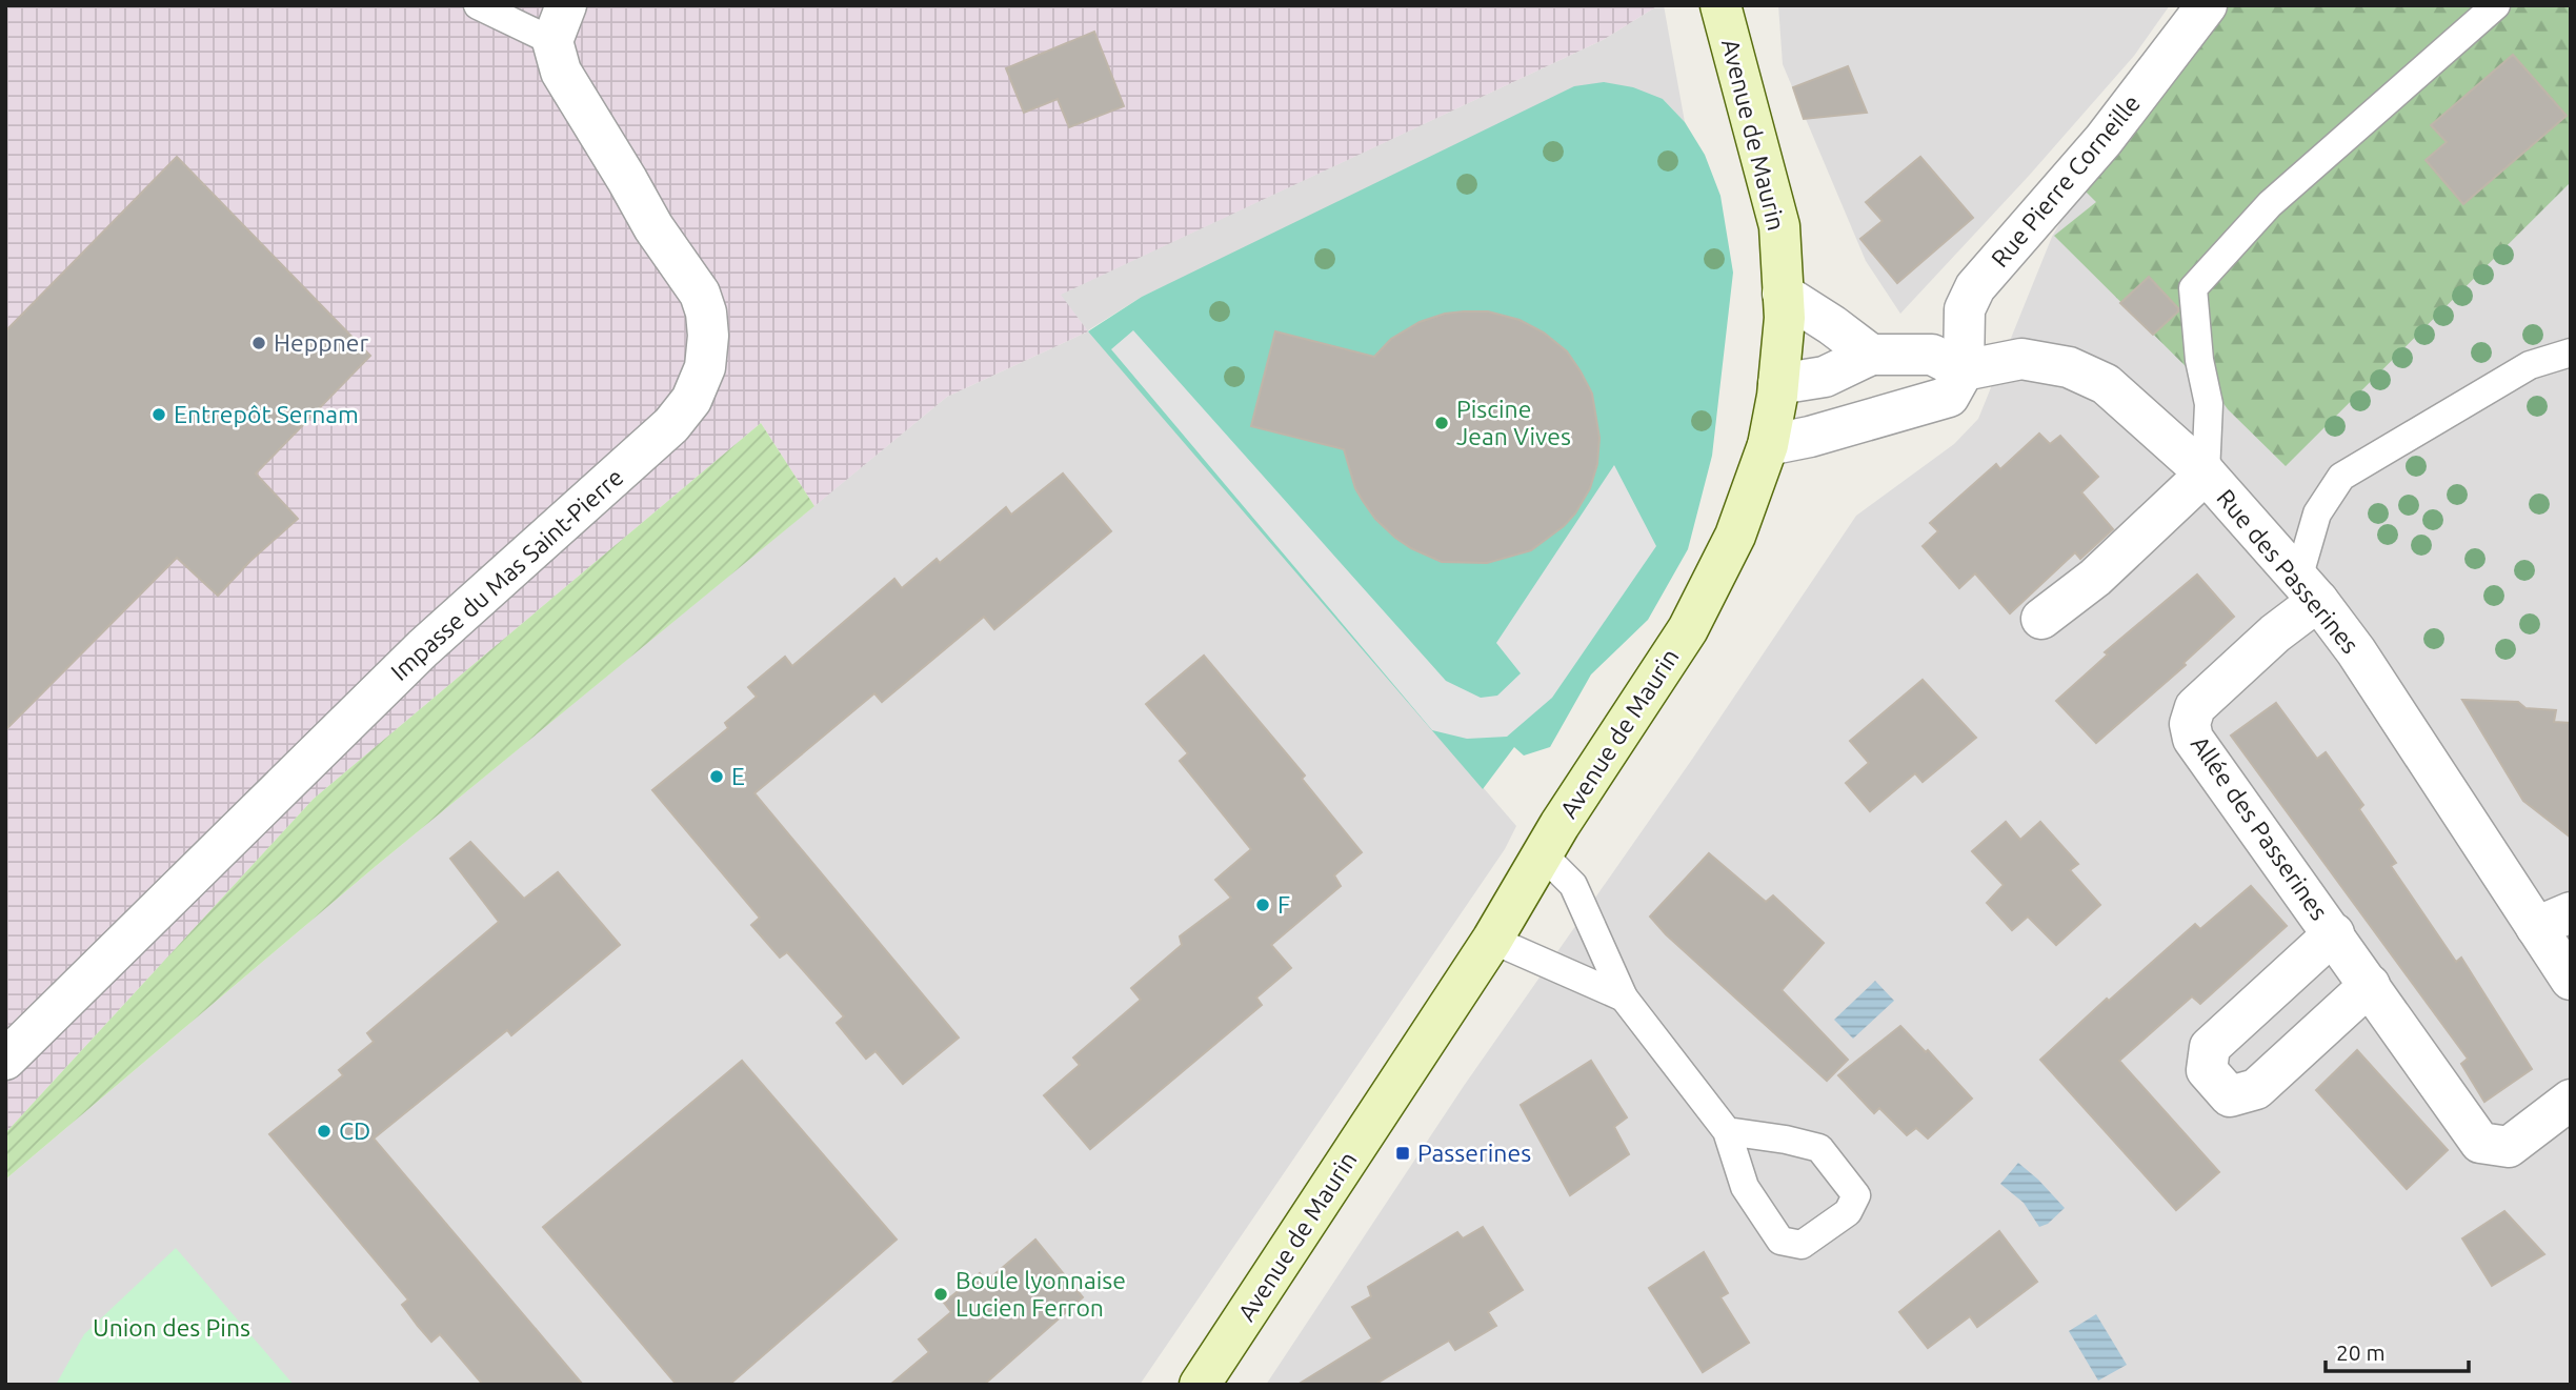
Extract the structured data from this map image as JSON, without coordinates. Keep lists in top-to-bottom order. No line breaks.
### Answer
{"streets":{"street":["Avenue de Maurin","Rue Pierre Corneille","Rue des Passerines","Impasse du Mas Saint-Pierre","Allée des Passerines"]},"crossings":[["Rue Pierre Corneille","Rue des Passerines"],["Rue des Passerines","Allée des Passerines"]],"parks":["Union des Pins"],"places":{"other":["Heppner","Entrepôt Sernam","Piscine Jean Vives","E","F","CD","Boule lyonnaise Lucien Ferron"],"transit":["Passerines"]},"scale_bar":"20 m"}
